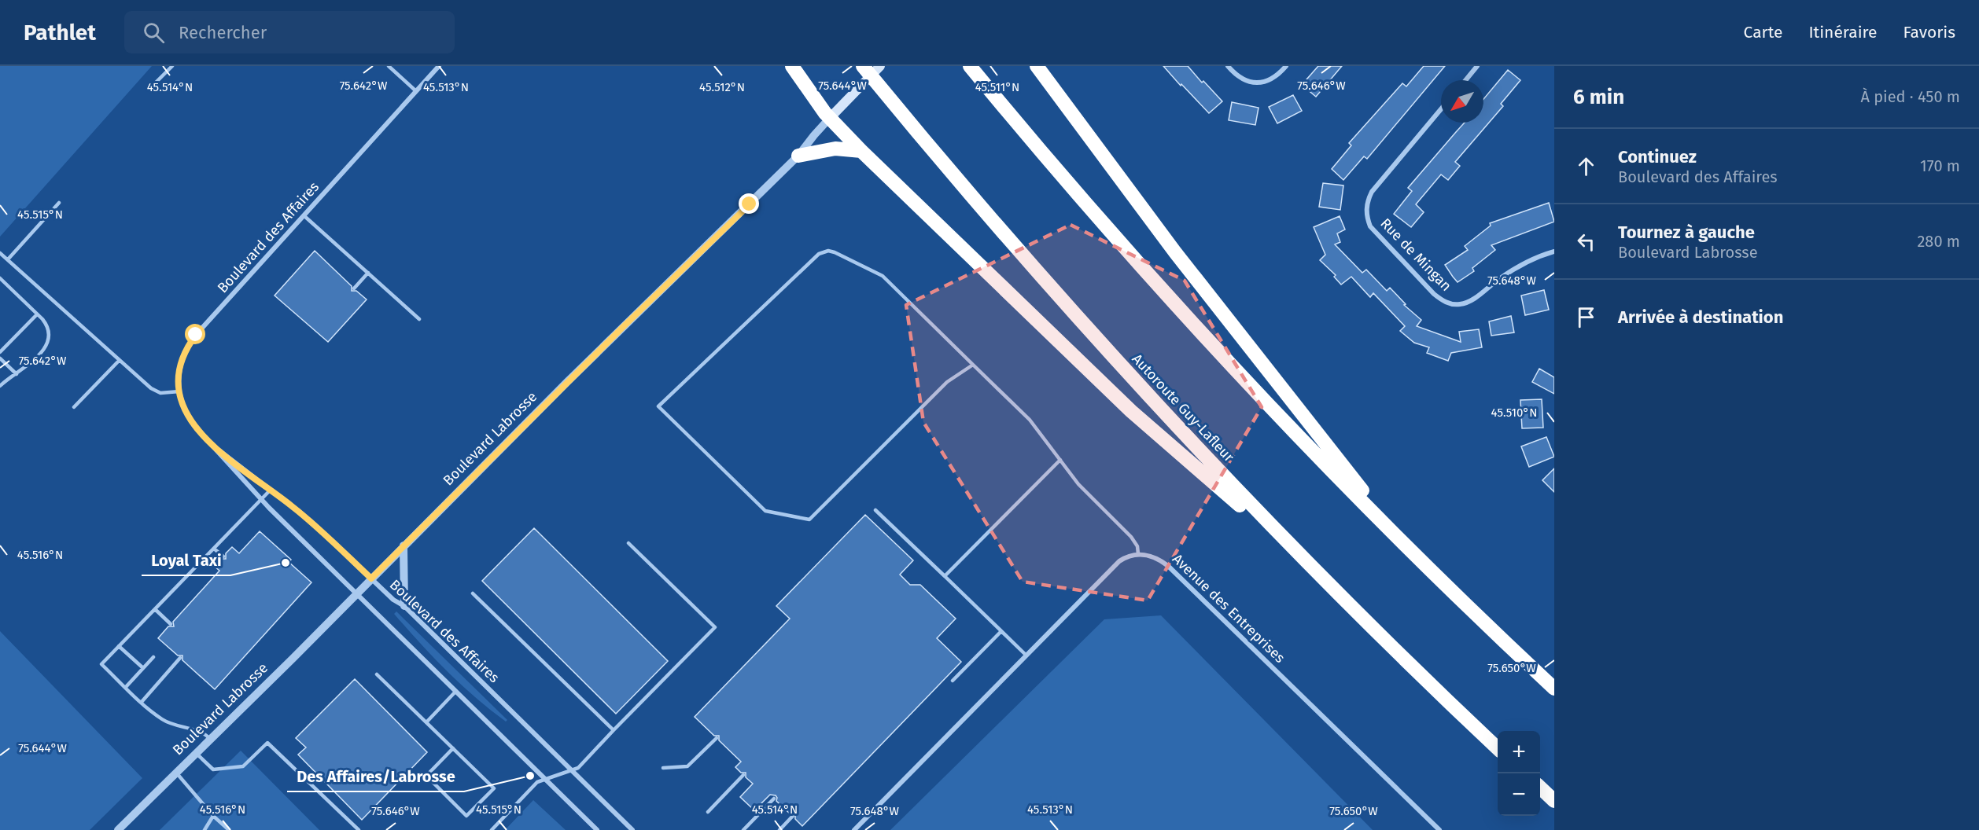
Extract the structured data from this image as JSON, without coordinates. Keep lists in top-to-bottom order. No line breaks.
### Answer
{"streets":{"highway":["Autoroute Guy-Lafleur"],"main road":["Boulevard Labrosse"],"street":["Boulevard des Affaires","Rue de Mingan","Avenue des Entreprises"]},"crossings":[["Boulevard des Affaires","Boulevard Labrosse"]],"places":["Loyal Taxi","Des Affaires/Labrosse"],"north":"bottom left","page":{"header":"Pathlet","search":"Rechercher","nav":["Carte","Itinéraire","Favoris"],"heading":["6 min","À pied · 450 m"],"list":[["Continuez","Boulevard des Affaires","170 m"],["Tournez à gauche","Boulevard Labrosse","280 m"],"Arrivée à destination"],"map_buttons":["+","−"]},"coordinates":["75.642°W","75.644°W","75.646°W","45.512°N","45.511°N","45.514°N","45.513°N","45.515°N","75.648°W","45.510°N","45.516°N","75.650°W"]}
